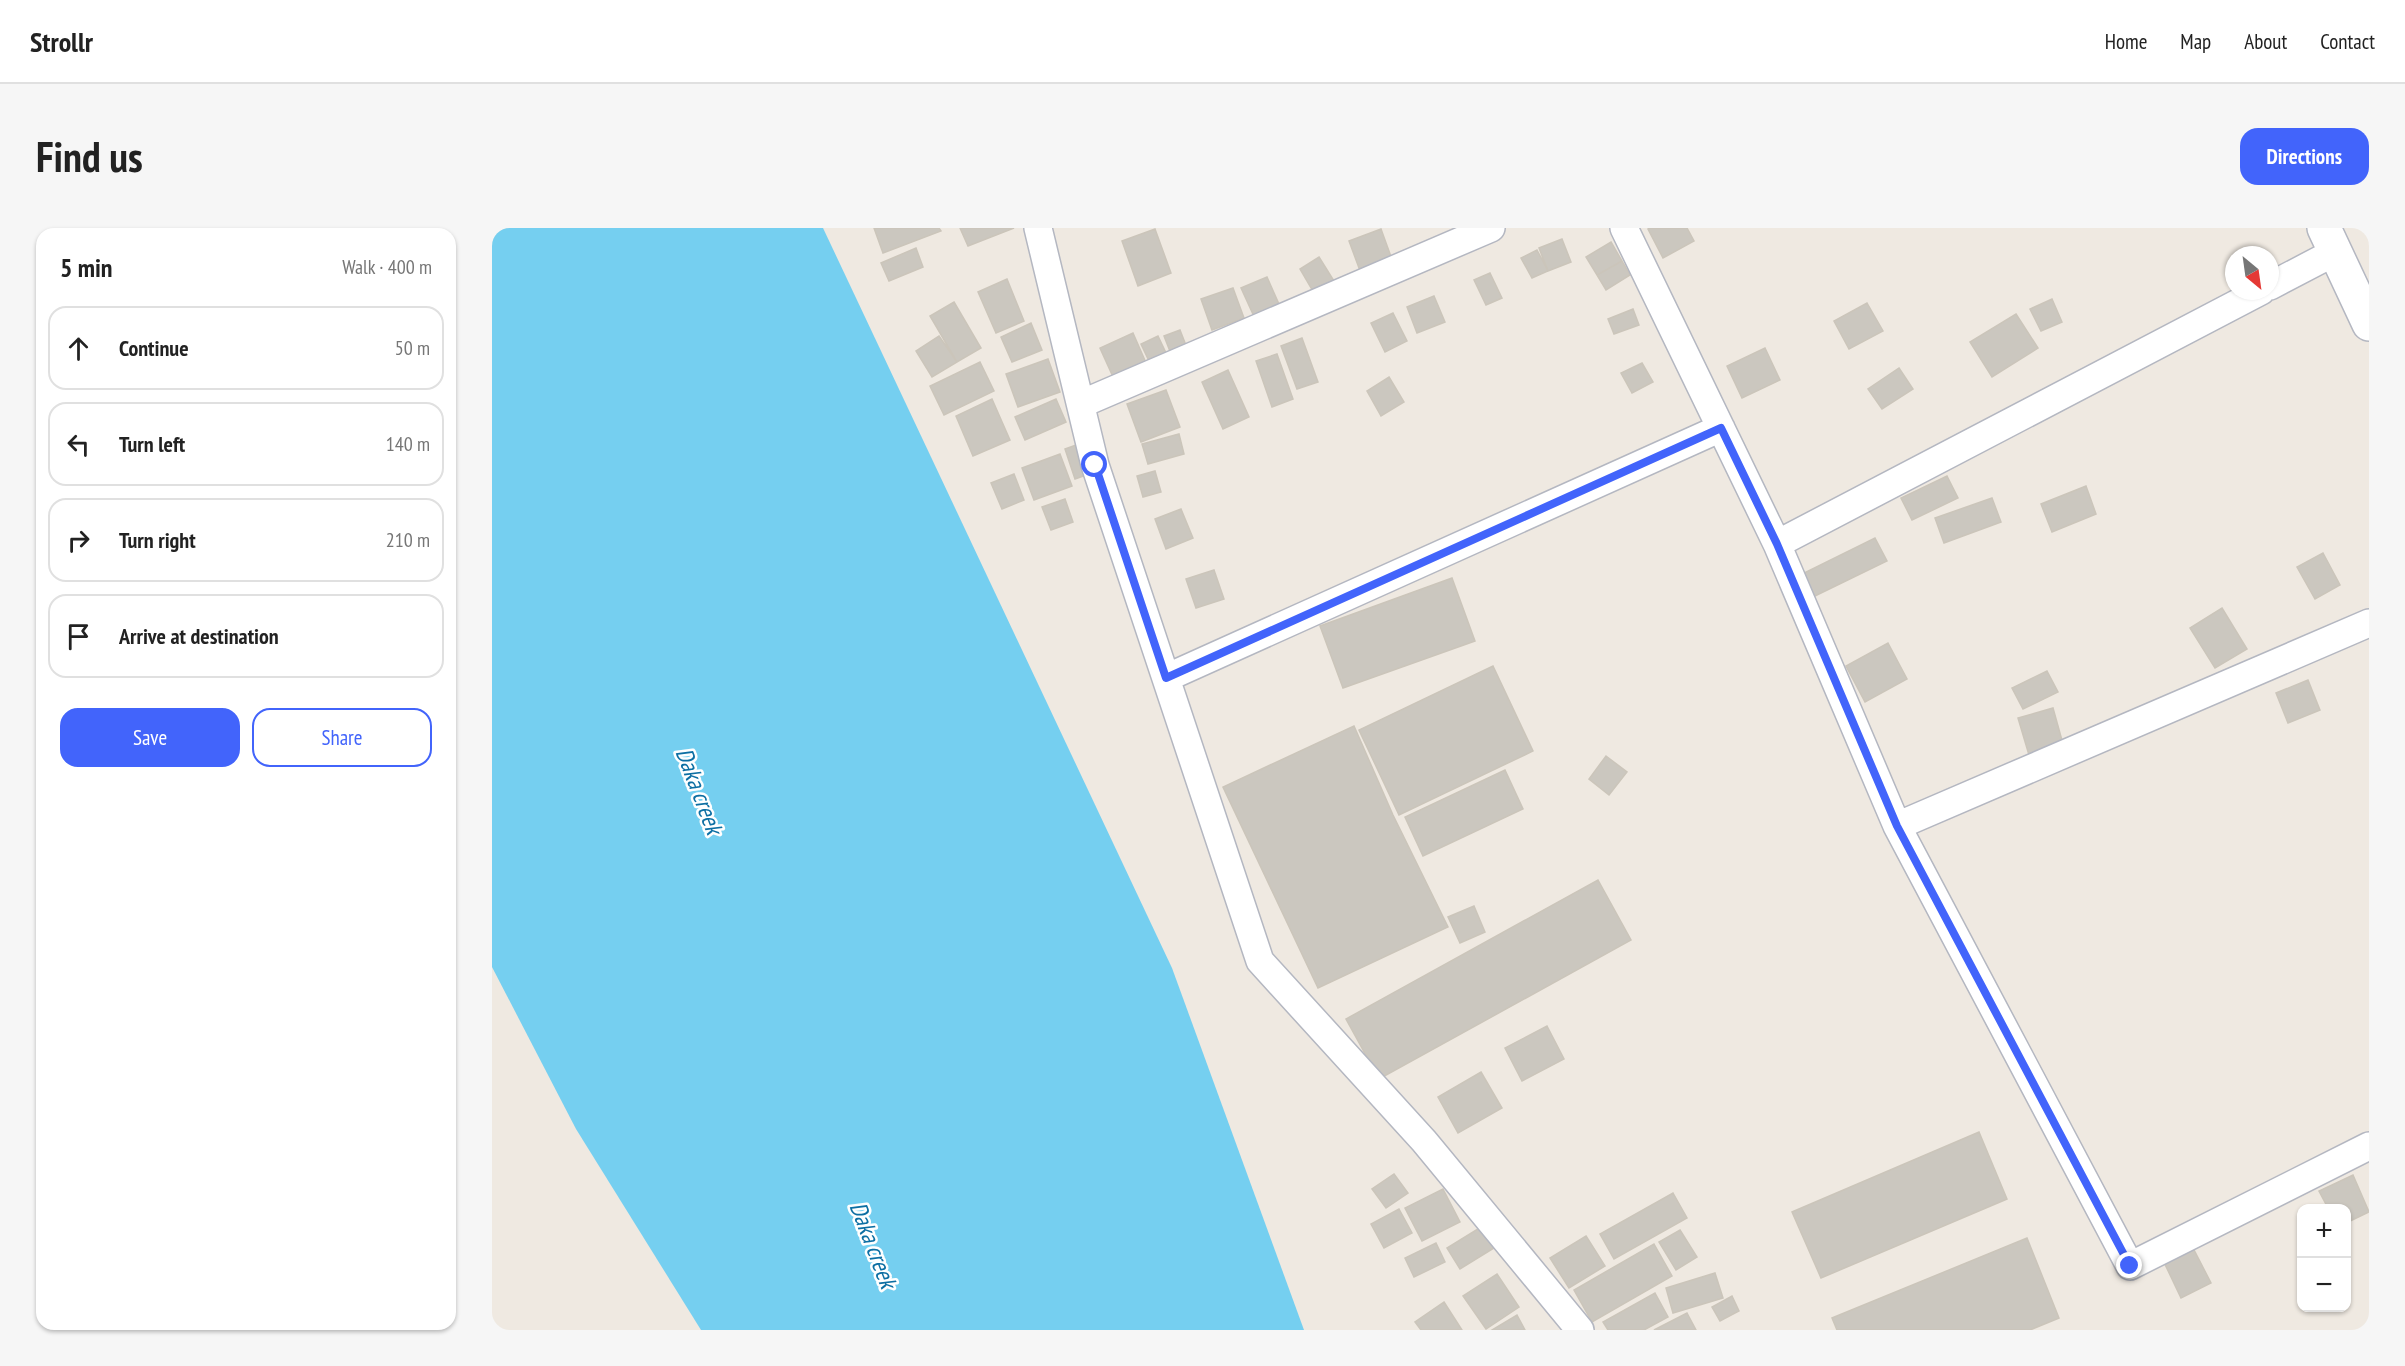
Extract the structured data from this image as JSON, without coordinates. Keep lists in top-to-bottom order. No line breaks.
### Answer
{"water":["Daka creek"],"north":"bottom right","page":{"header":"Strollr","nav":["Home","Map","About","Contact"],"buttons":["Directions",["Save","Share"]],"title":"Find us","heading":["5 min","Walk · 400 m"],"list":[["Continue","50 m"],["Turn left","140 m"],["Turn right","210 m"],"Arrive at destination"],"map_buttons":["+","−"]}}
